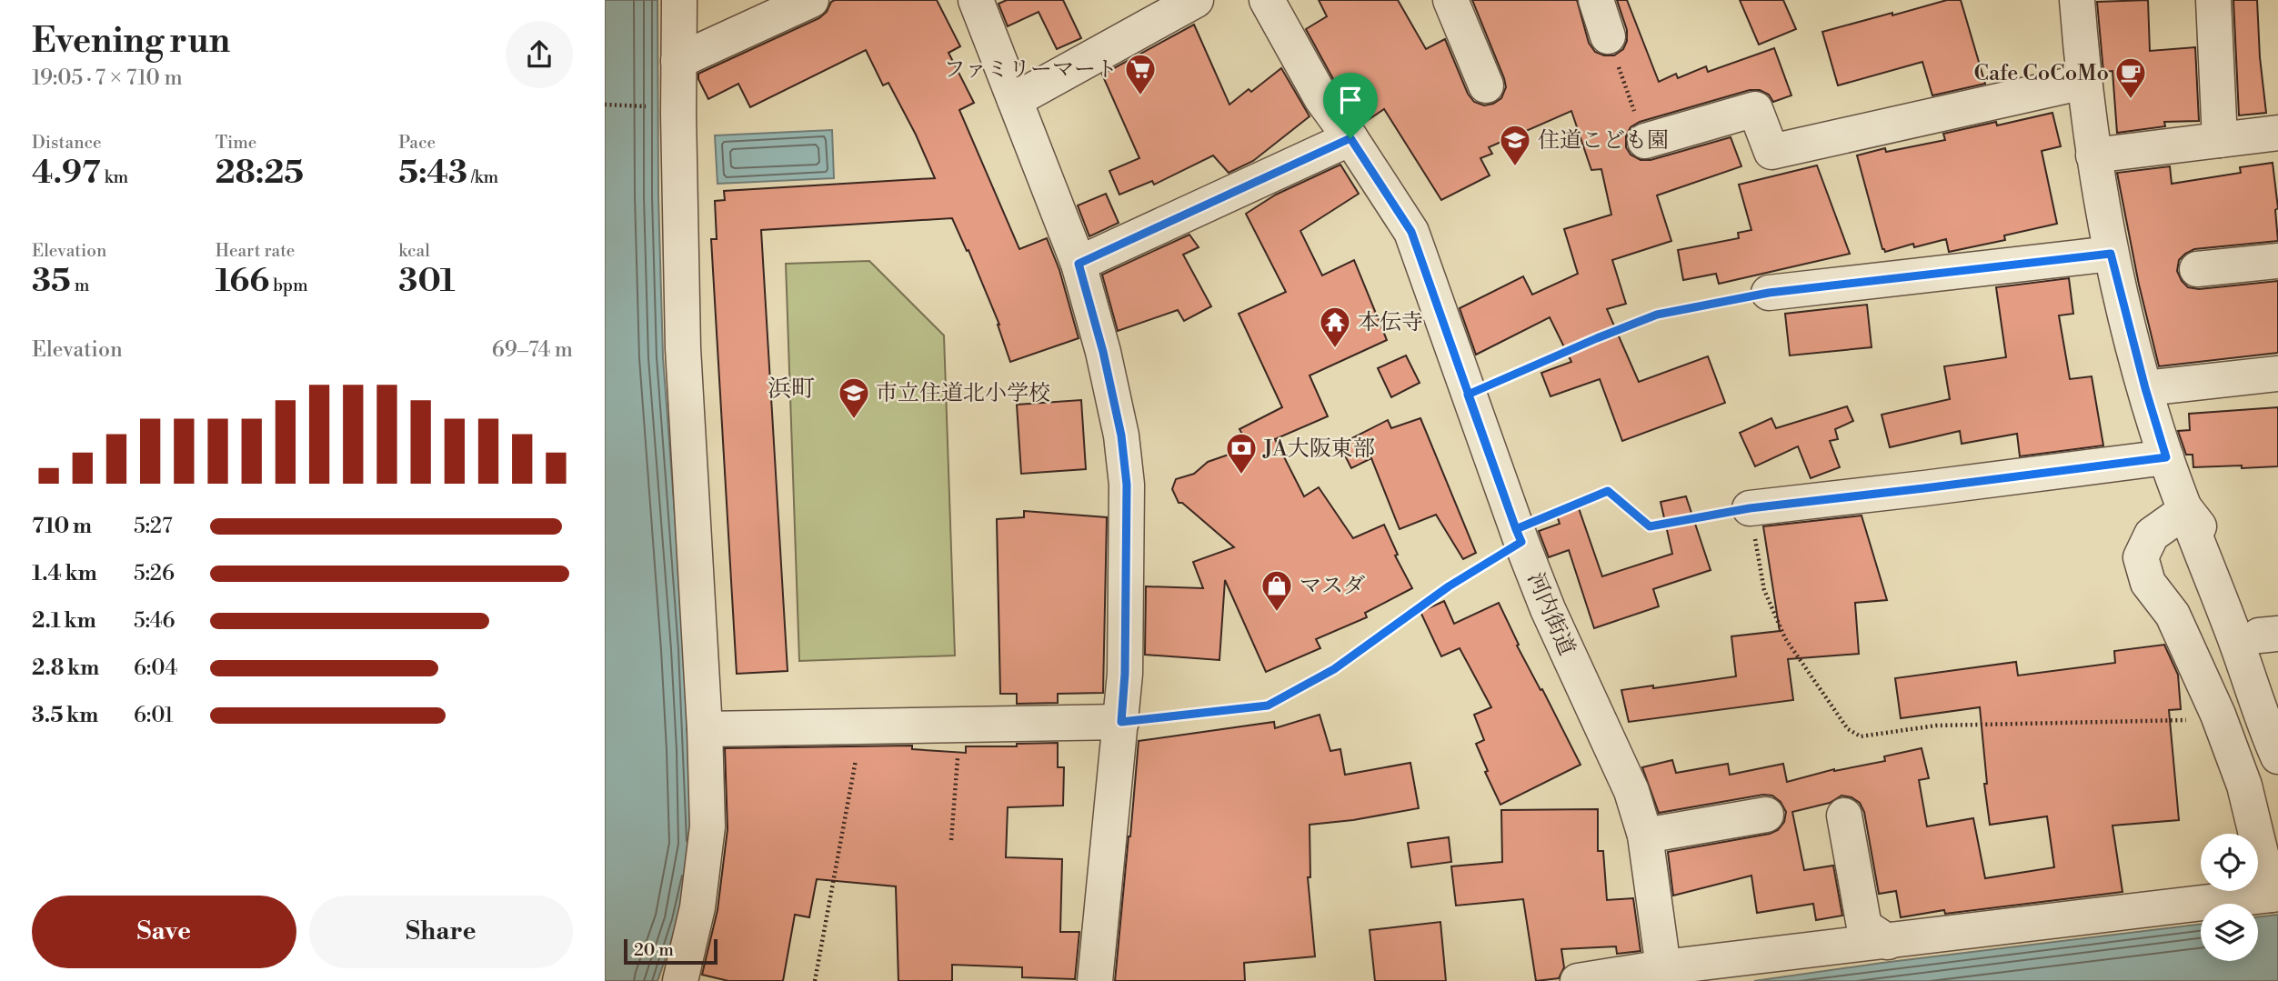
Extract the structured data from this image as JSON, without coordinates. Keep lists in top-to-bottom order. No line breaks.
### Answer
{"streets":{"street":["河内街道"]},"districts":["浜町"],"places":{"supermarket":["ファミリーマート"],"cafe":["Cafe CoCoMo"],"school or university":["住道こども園","市立住道北小学校"],"temple":["本伝寺"],"bank":["JA大阪東部"],"shop":["マスダ"]},"scale_bar":"20 m","page":{"heading":["Evening run","19:05 · 7 × 710 m"],"stats":[["Distance","4.97 km"],["Time","28:25"],["Pace","5:43 /km"],["Elevation","35 m"],["Heart rate","166 bpm"],["kcal","301"]],"chart":["Elevation","69–74 m"],"list":[{"name":"710 m","note":"5:27"},{"name":"1.4 km","note":"5:26"},{"name":"2.1 km","note":"5:46"},{"name":"2.8 km","note":"6:04"},{"name":"3.5 km","note":"6:01"}],"buttons":["Save","Share"],"scale":"20 m"}}
